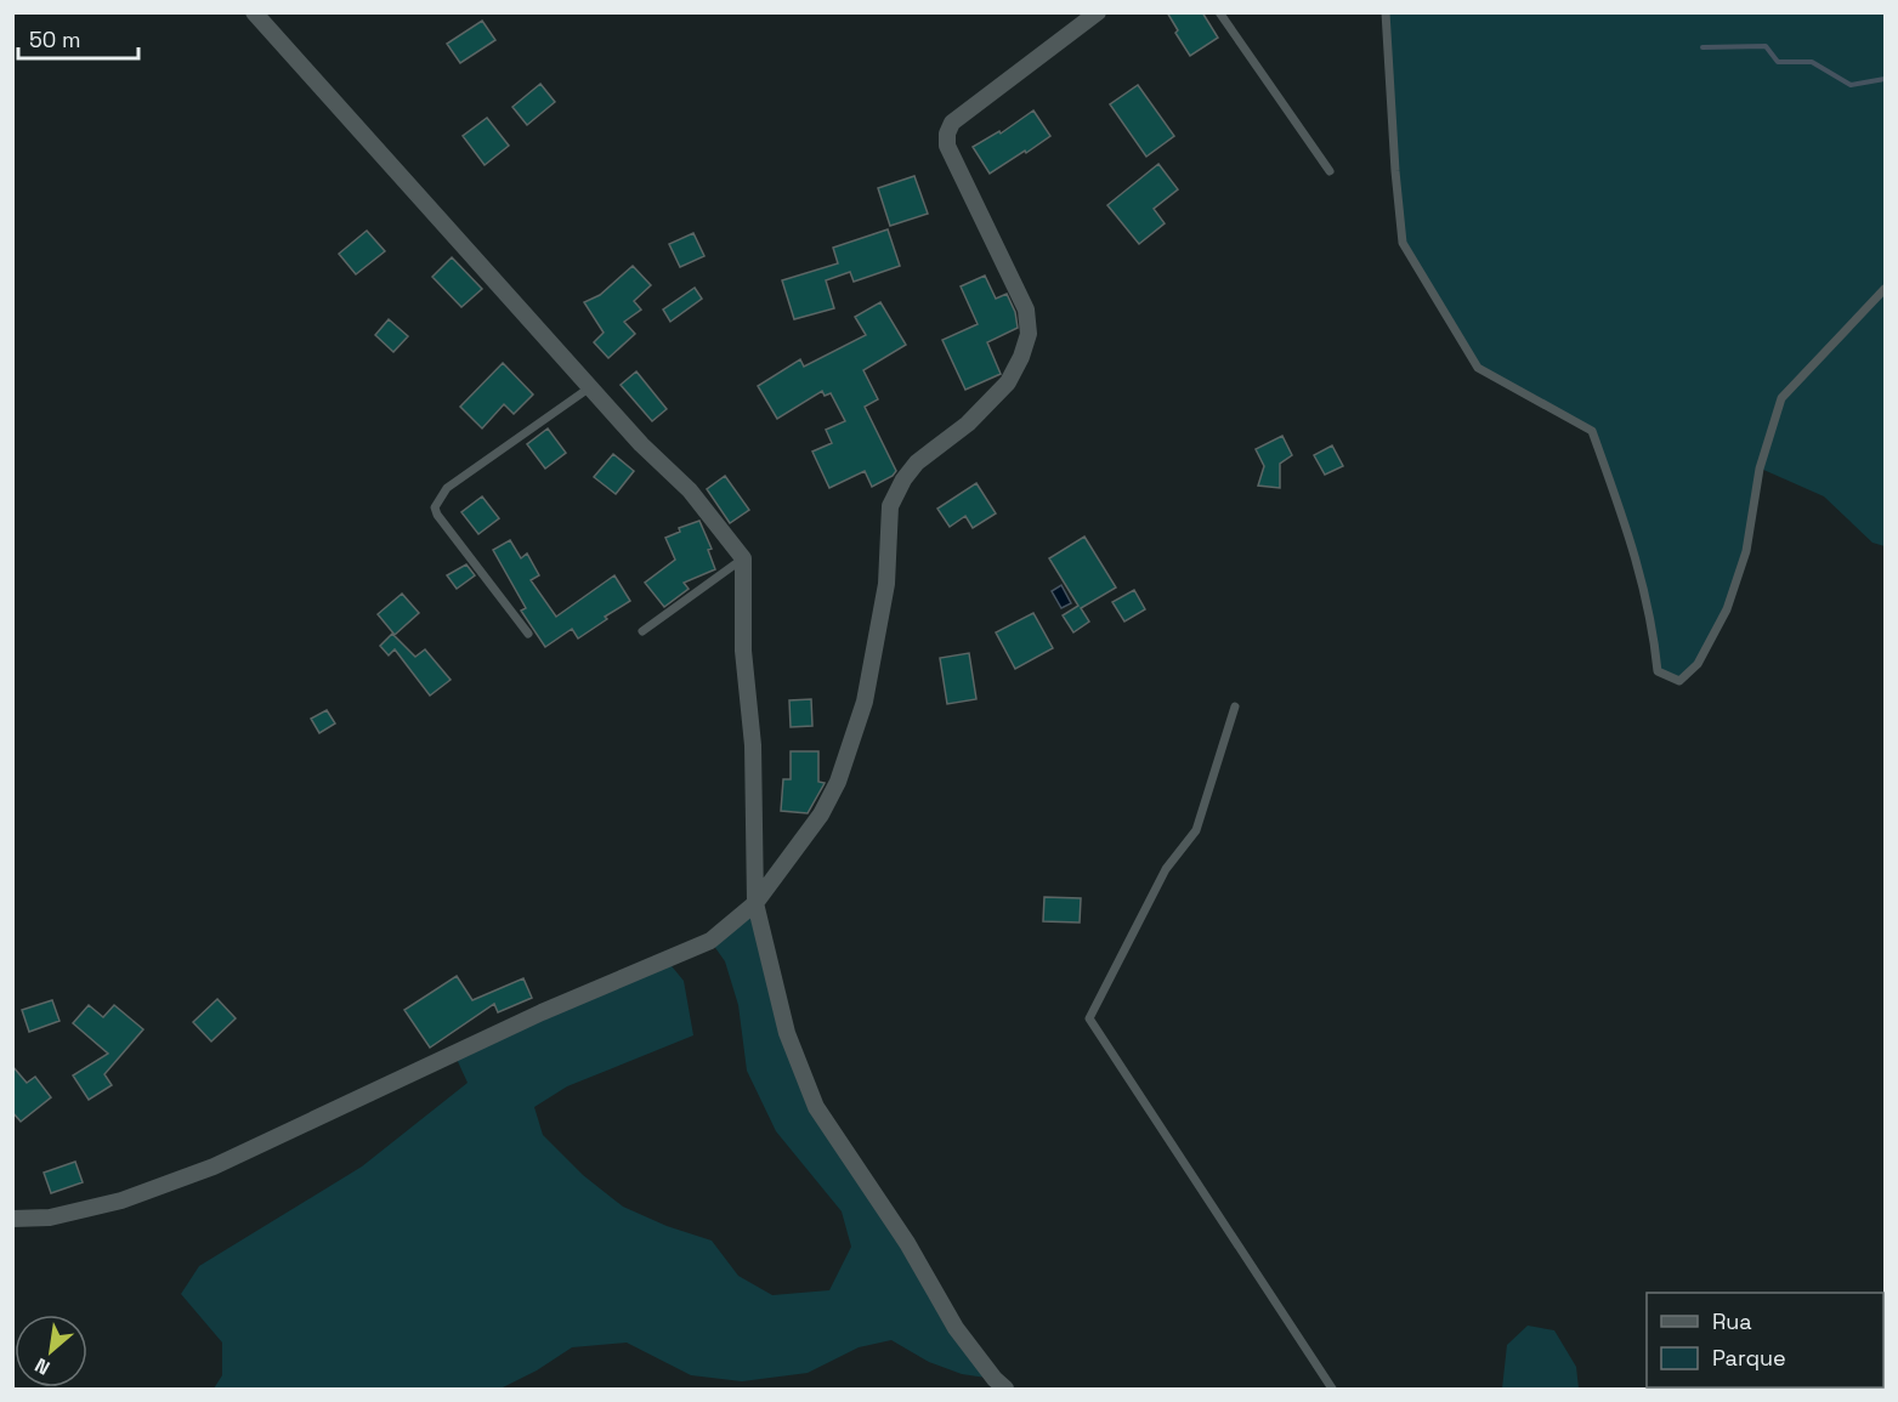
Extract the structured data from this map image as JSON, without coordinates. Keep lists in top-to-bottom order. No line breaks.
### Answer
{"legend":["Rua","Parque"],"scale_bar":"50 m","north":"bottom left"}
